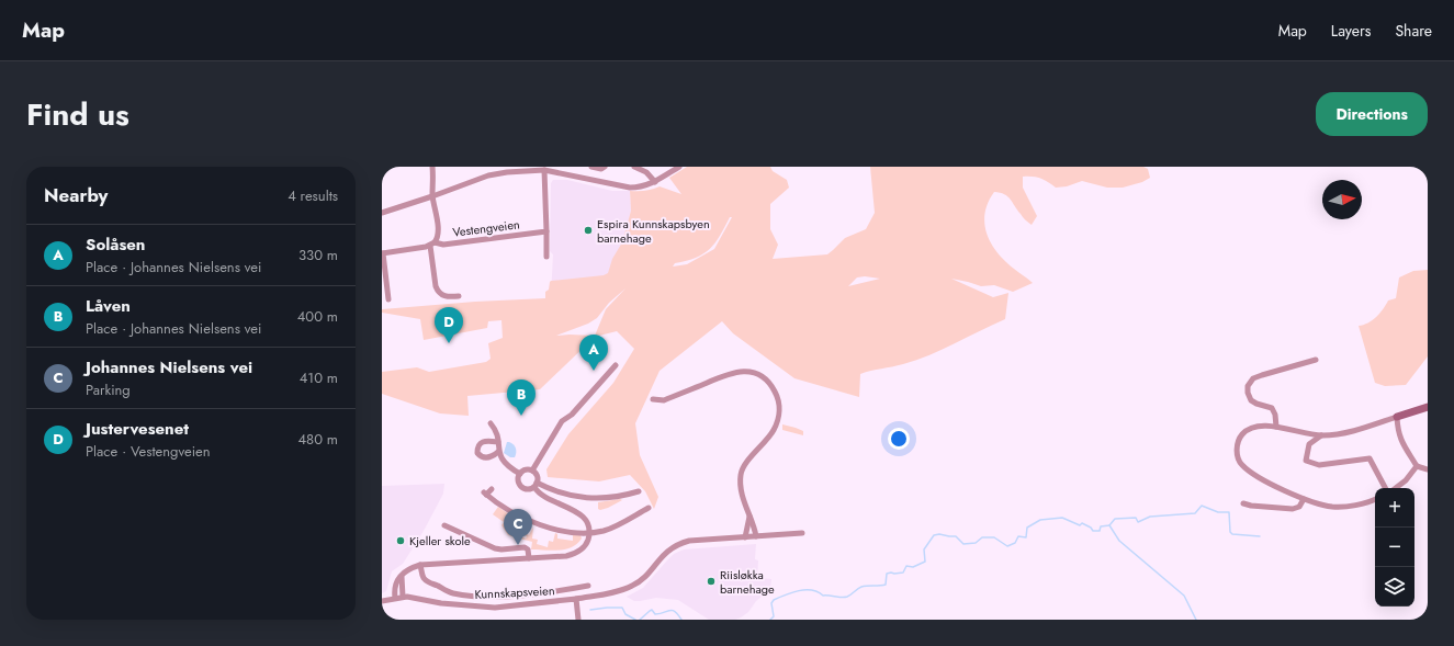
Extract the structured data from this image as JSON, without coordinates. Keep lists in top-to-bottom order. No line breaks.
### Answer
{"streets":{"street":["Vestengveien","Kunnskapsveien"]},"places":["Espira Kunnskapsbyen barnehage","Kjeller skole","Riisløkka barnehage"],"north":"right","page":{"header":"Map","nav":["Map","Layers","Share"],"title":"Find us","buttons":"Directions","heading":["Nearby","4 results"],"list":[{"mark":"A","name":"Solåsen","note":"Place · Johannes Nielsens vei","value":"330 m"},{"mark":"B","name":"Låven","note":"Place · Johannes Nielsens vei","value":"400 m"},{"mark":"C","name":"Johannes Nielsens vei","note":"Parking","value":"410 m"},{"mark":"D","name":"Justervesenet","note":"Place · Vestengveien","value":"480 m"}],"pins":["D","A","B","C"],"map_buttons":["+","−"]}}
